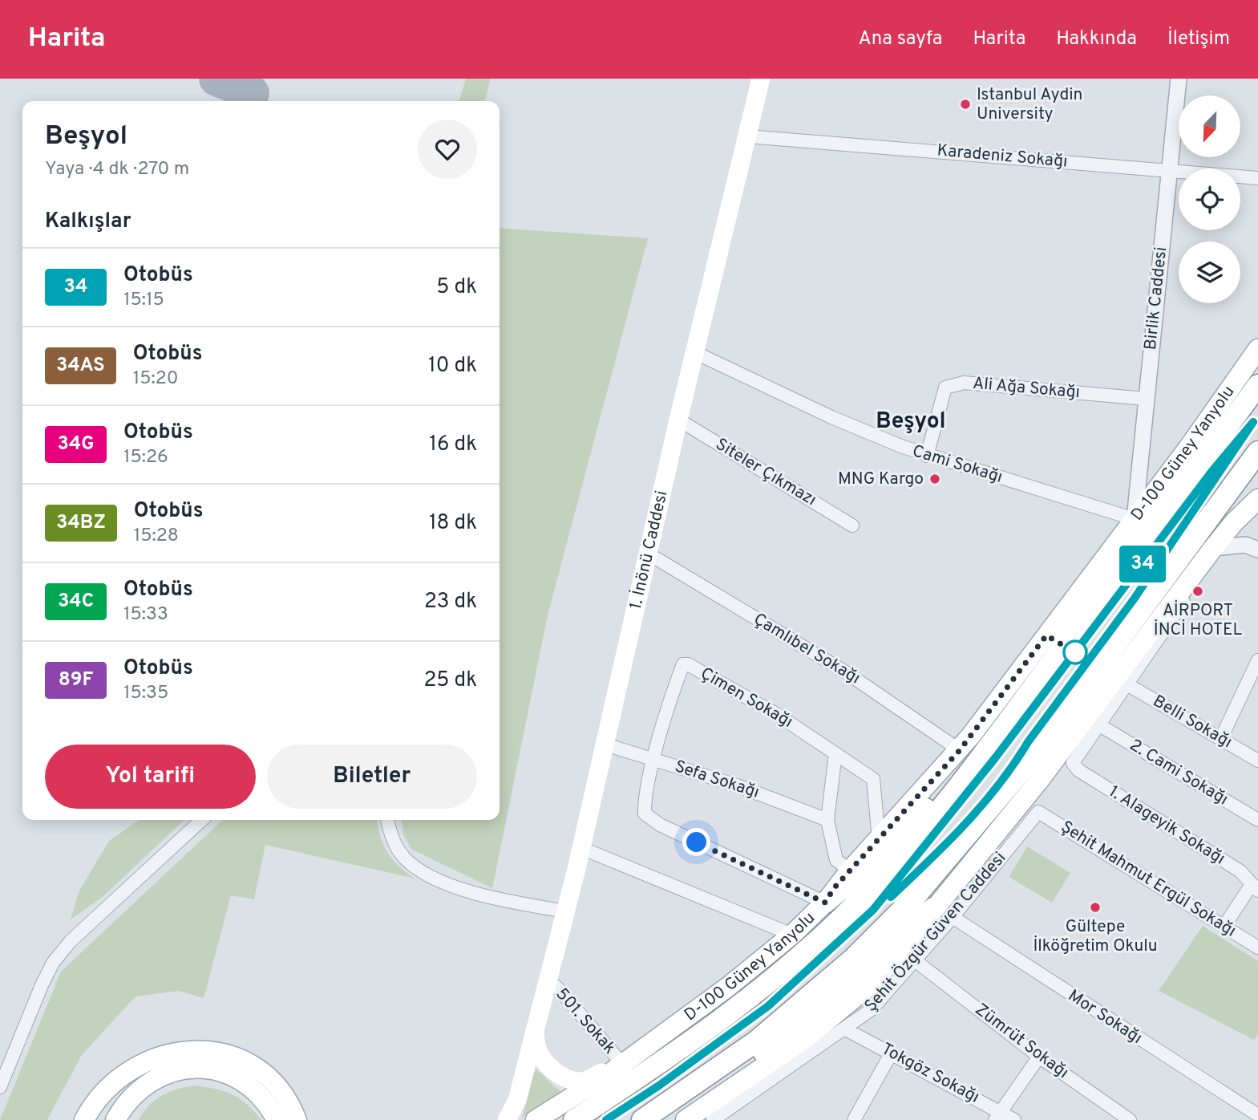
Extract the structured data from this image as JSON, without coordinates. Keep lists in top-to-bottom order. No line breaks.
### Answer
{"streets":{"main road":["D-100 Güney Yanyolu","1. İnönü Caddesi"],"street":["Karadeniz Sokağı","Birlik Caddesi","Ali Ağa Sokağı","Cami Sokağı","Siteler Çıkmazı","Çamlıbel Sokağı","Çimen Sokağı","Belli Sokağı","2. Cami Sokağı","Sefa Sokağı","1. Alageyik Sokağı","Şehit Mahmut Ergül Sokağı","Şehit Özgür Güven Caddesi","Mor Sokağı","501. Sokak","Zümrüt Sokağı","Tokgöz Sokağı"]},"crossings":[["Karadeniz Sokağı","Birlik Caddesi"],["Karadeniz Sokağı","1. İnönü Caddesi"],["Birlik Caddesi","Ali Ağa Sokağı"],["Birlik Caddesi","D-100 Güney Yanyolu"],["Birlik Caddesi","Cami Sokağı"],["Ali Ağa Sokağı","Cami Sokağı"],["D-100 Güney Yanyolu","Cami Sokağı"],["D-100 Güney Yanyolu","Çamlıbel Sokağı"],["D-100 Güney Yanyolu","501. Sokak"],["Cami Sokağı","1. İnönü Caddesi"],["Siteler Çıkmazı","1. İnönü Caddesi"],["1. İnönü Caddesi","Çamlıbel Sokağı"],["1. İnönü Caddesi","Sefa Sokağı"],["1. İnönü Caddesi","501. Sokak"],["Çimen Sokağı","Sefa Sokağı"],["2. Cami Sokağı","1. Alageyik Sokağı"],["Şehit Mahmut Ergül Sokağı","Şehit Özgür Güven Caddesi"],["Şehit Özgür Güven Caddesi","Mor Sokağı"],["Şehit Özgür Güven Caddesi","Zümrüt Sokağı"],["Şehit Özgür Güven Caddesi","Tokgöz Sokağı"]],"districts":["Beşyol"],"places":["Istanbul Aydin University","MNG Kargo","AİRPORT İNCİ HOTEL","Gültepe İlköğretim Okulu"],"lines":["bus line 34"],"north":"bottom left","page":{"header":"Harita","nav":["Ana sayfa","Harita","Hakkında","İletişim"],"on_map":"34","heading":[["Beşyol","Yaya · 4 dk · 270 m"],"Kalkışlar"],"list":[{"mark":"34","name":"Otobüs","note":"15:15","value":"5 dk"},{"mark":"34AS","name":"Otobüs","note":"15:20","value":"10 dk"},{"mark":"34G","name":"Otobüs","note":"15:26","value":"16 dk"},{"mark":"34BZ","name":"Otobüs","note":"15:28","value":"18 dk"},{"mark":"34C","name":"Otobüs","note":"15:33","value":"23 dk"},{"mark":"89F","name":"Otobüs","note":"15:35","value":"25 dk"}],"buttons":["Yol tarifi","Biletler"]}}
